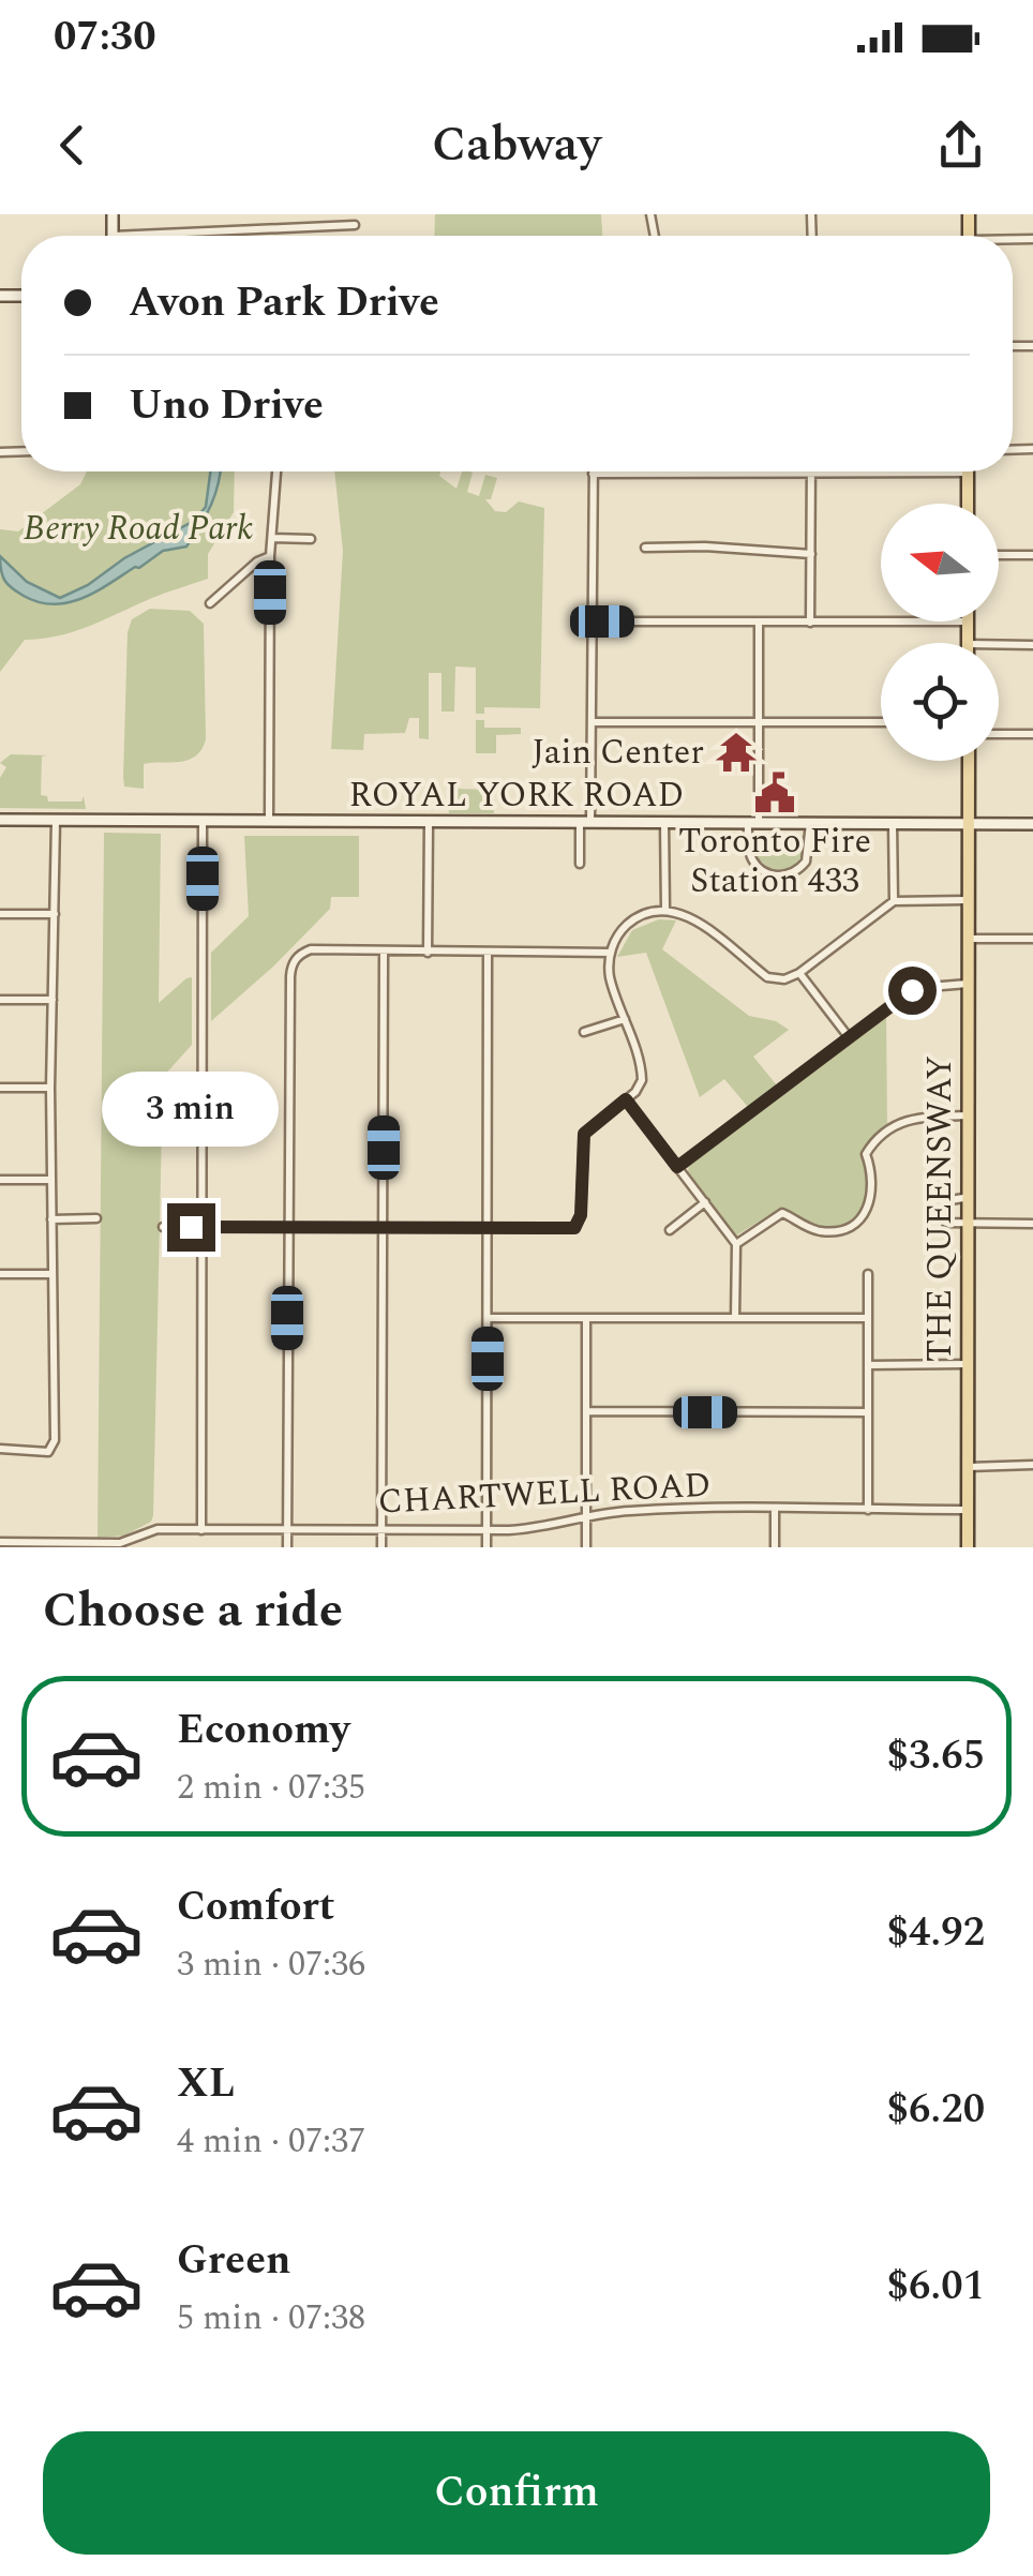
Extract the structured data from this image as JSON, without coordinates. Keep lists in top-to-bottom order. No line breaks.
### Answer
{"streets":{"main road":["ROYAL YORK ROAD","THE QUEENSWAY"],"street":["CHARTWELL ROAD"]},"crossings":[["ROYAL YORK ROAD","THE QUEENSWAY"],["THE QUEENSWAY","CHARTWELL ROAD"]],"parks":["Berry Road Park"],"places":{"temple":["Jain Center"],"public building":["Toronto Fire Station 433"]},"north":"left","page":{"status":"07:30","header":"Cabway","banner":["Avon Park Drive","Uno Drive"],"bubble":"3 min","heading":"Choose a ride","list":[{"name":"Economy","note":"2 min · 07:35","value":"$3.65"},{"name":"Comfort","note":"3 min · 07:36","value":"$4.92"},{"name":"XL","note":"4 min · 07:37","value":"$6.20"},{"name":"Green","note":"5 min · 07:38","value":"$6.01"}],"buttons":"Confirm"}}
